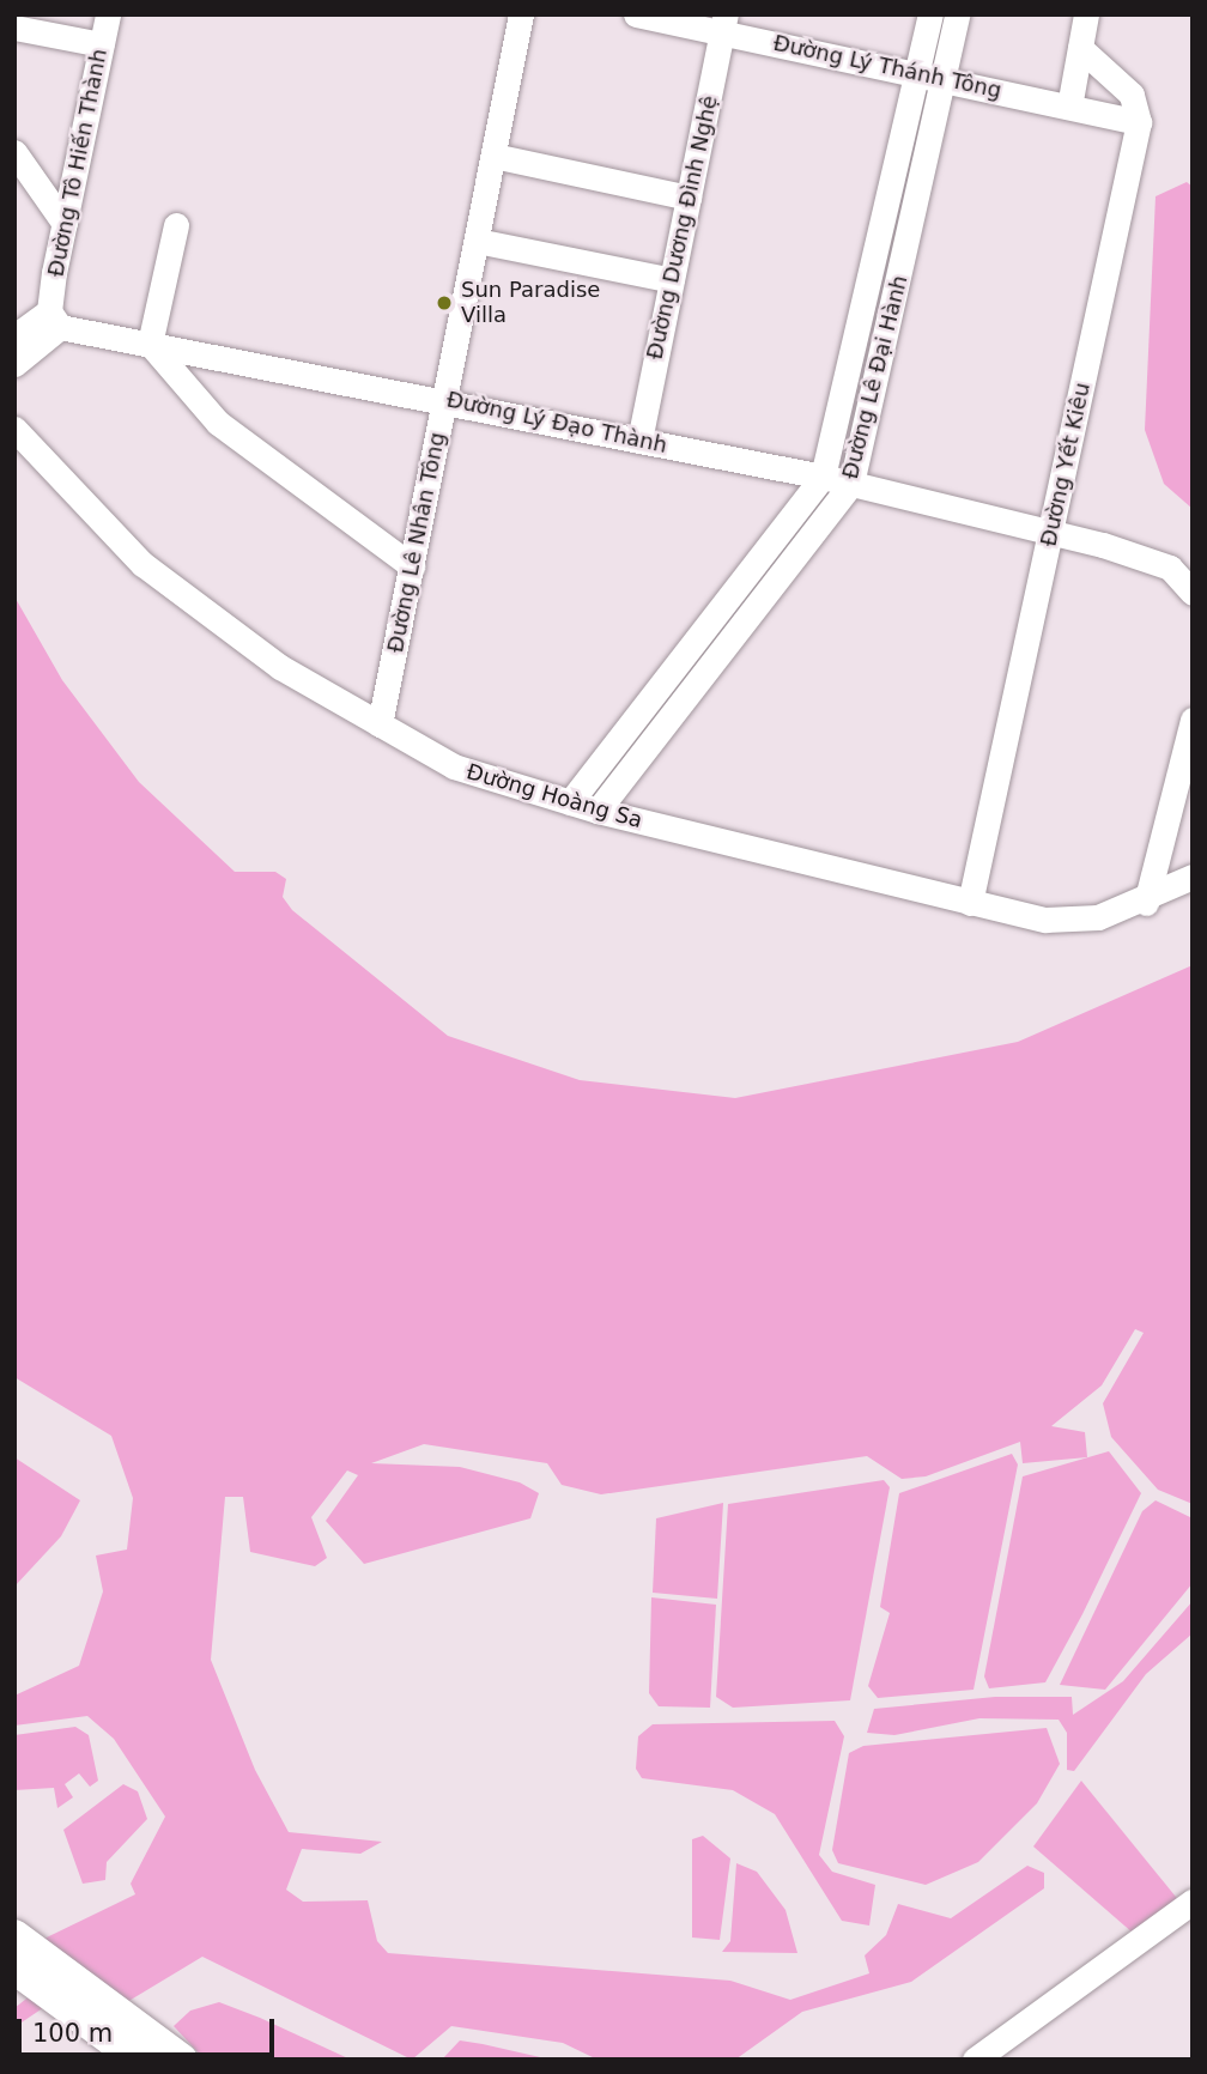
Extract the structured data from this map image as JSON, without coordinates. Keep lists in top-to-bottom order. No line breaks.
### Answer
{"streets":{"street":["Đường Lý Thánh Tông","Đường Tô Hiến Thành","Đường Dương Đình Nghệ","Đường Lê Đại Hành","Đường Lý Đạo Thành","Đường Yết Kiêu","Đường Lê Nhân Tông","Đường Hoàng Sa"]},"crossings":[["Đường Lý Thánh Tông","Đường Dương Đình Nghệ"],["Đường Lý Thánh Tông","Đường Lê Đại Hành"],["Đường Lý Thánh Tông","Đường Yết Kiêu"],["Đường Tô Hiến Thành","Đường Lý Đạo Thành"],["Đường Dương Đình Nghệ","Đường Lý Đạo Thành"],["Đường Lê Đại Hành","Đường Lý Đạo Thành"],["Đường Lê Đại Hành","Đường Hoàng Sa"],["Đường Lý Đạo Thành","Đường Yết Kiêu"],["Đường Lý Đạo Thành","Đường Lê Nhân Tông"],["Đường Yết Kiêu","Đường Hoàng Sa"],["Đường Lê Nhân Tông","Đường Hoàng Sa"]],"places":["Sun Paradise Villa"],"scale_bar":"100 m"}
